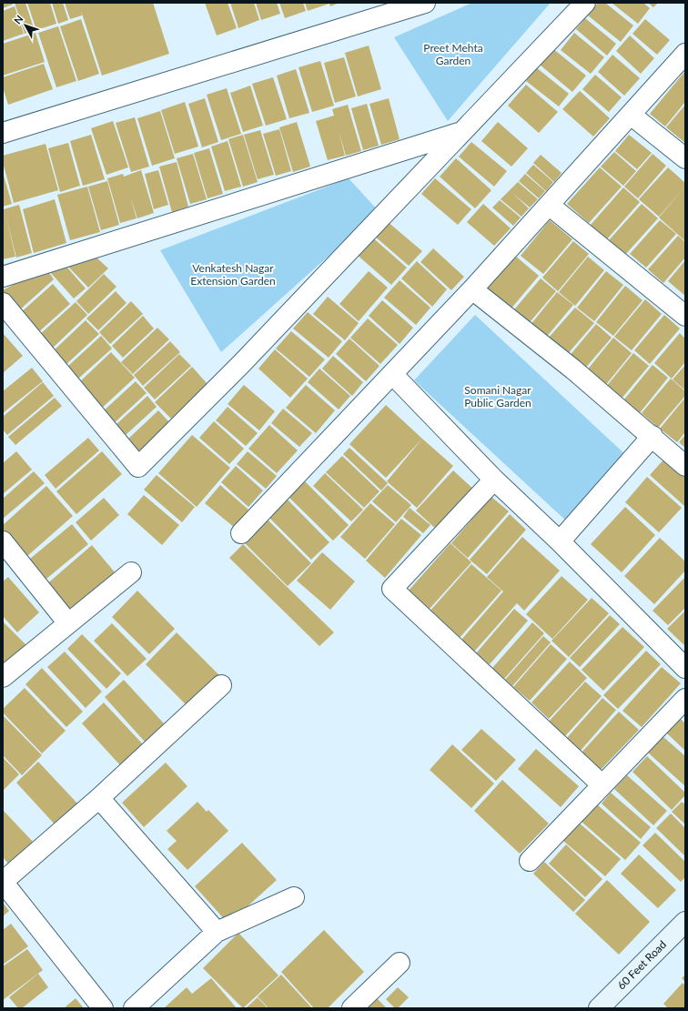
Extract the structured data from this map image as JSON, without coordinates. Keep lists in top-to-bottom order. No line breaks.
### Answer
{"streets":{"main road":["60 Feet Road"]},"parks":["Preet Mehta Garden","Venkatesh Nagar Extension Garden","Somani Nagar Public Garden"],"north":"top left"}
